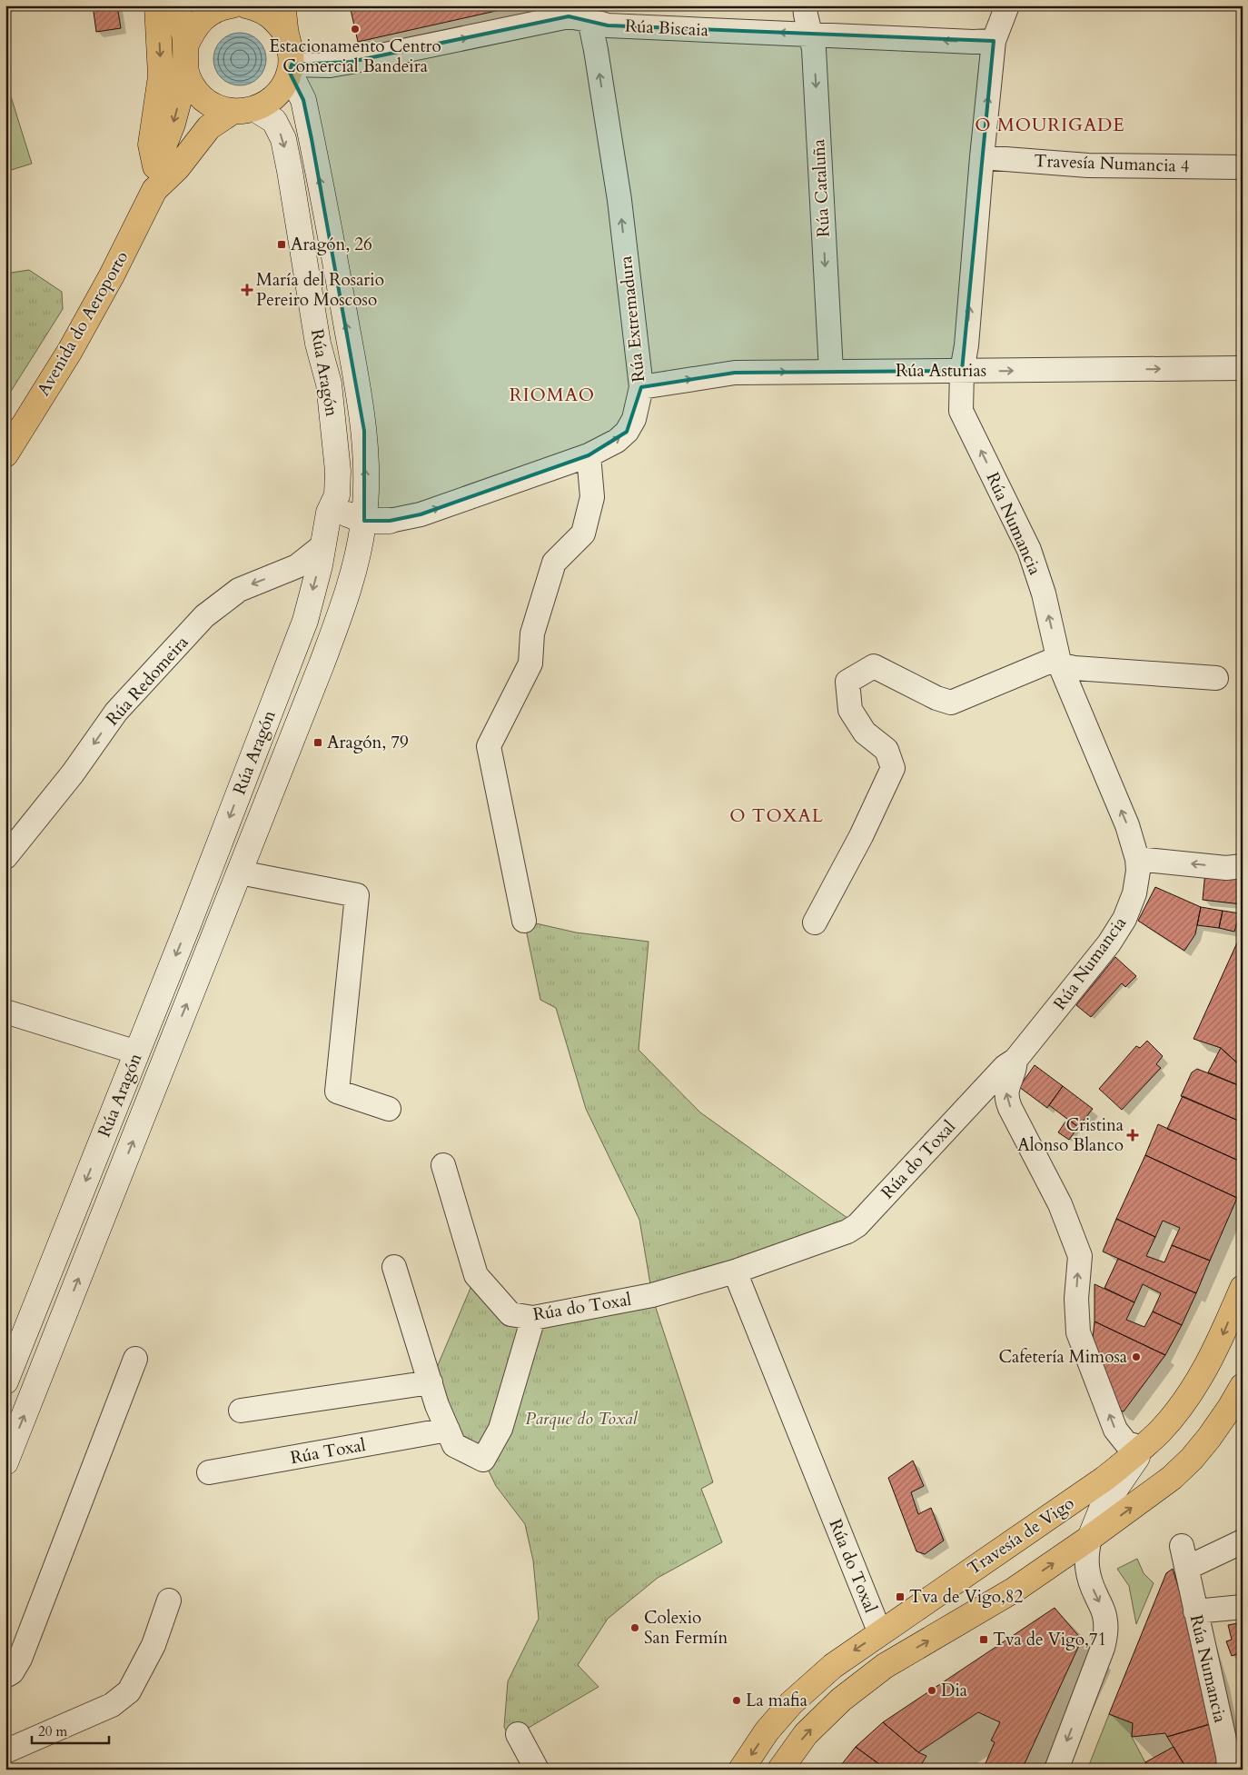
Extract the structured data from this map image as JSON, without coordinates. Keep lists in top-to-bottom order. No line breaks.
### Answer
{"streets":{"main road":["Avenida do Aeroporto","Rúa Aragón","Travesía de Vigo"],"street":["Rúa Biscaia","Travesía Numancia 4","Rúa Cataluña","Rúa Extremadura","Rúa Asturias","Rúa Numancia","Rúa Redomeira","Rúa do Toxal","Rúa Toxal"]},"crossings":[["Rúa Biscaia","Rúa Cataluña"],["Rúa Biscaia","Rúa Extremadura"],["Rúa Biscaia","Rúa Aragón"],["Rúa Biscaia","Rúa Numancia"],["Travesía Numancia 4","Rúa Numancia"],["Rúa Cataluña","Rúa Asturias"],["Rúa Extremadura","Rúa Asturias"],["Avenida do Aeroporto","Rúa Aragón"],["Rúa Asturias","Rúa Numancia"],["Rúa Aragón","Rúa Redomeira"],["Rúa Numancia","Rúa do Toxal"],["Rúa Numancia","Travesía de Vigo"],["Rúa do Toxal","Travesía de Vigo"]],"one_way":["Rúa Cataluña","Rúa Asturias","Rúa Numancia","Rúa Redomeira"],"districts":["O MOURIGADE","RIOMAO","O TOXAL"],"parks":["Parque do Toxal"],"places":{"other":["Estacionamento Centro Comercial Bandeira","Cafetería Mimosa","Colexio San Fermín","Dia","La mafia"],"transit":["Aragón, 26","Aragón, 79","Tva de Vigo,82","Tva de Vigo,71"],"health":["María del Rosario Pereiro Moscoso","Cristina Alonso Blanco"]},"scale_bar":"20 m"}
